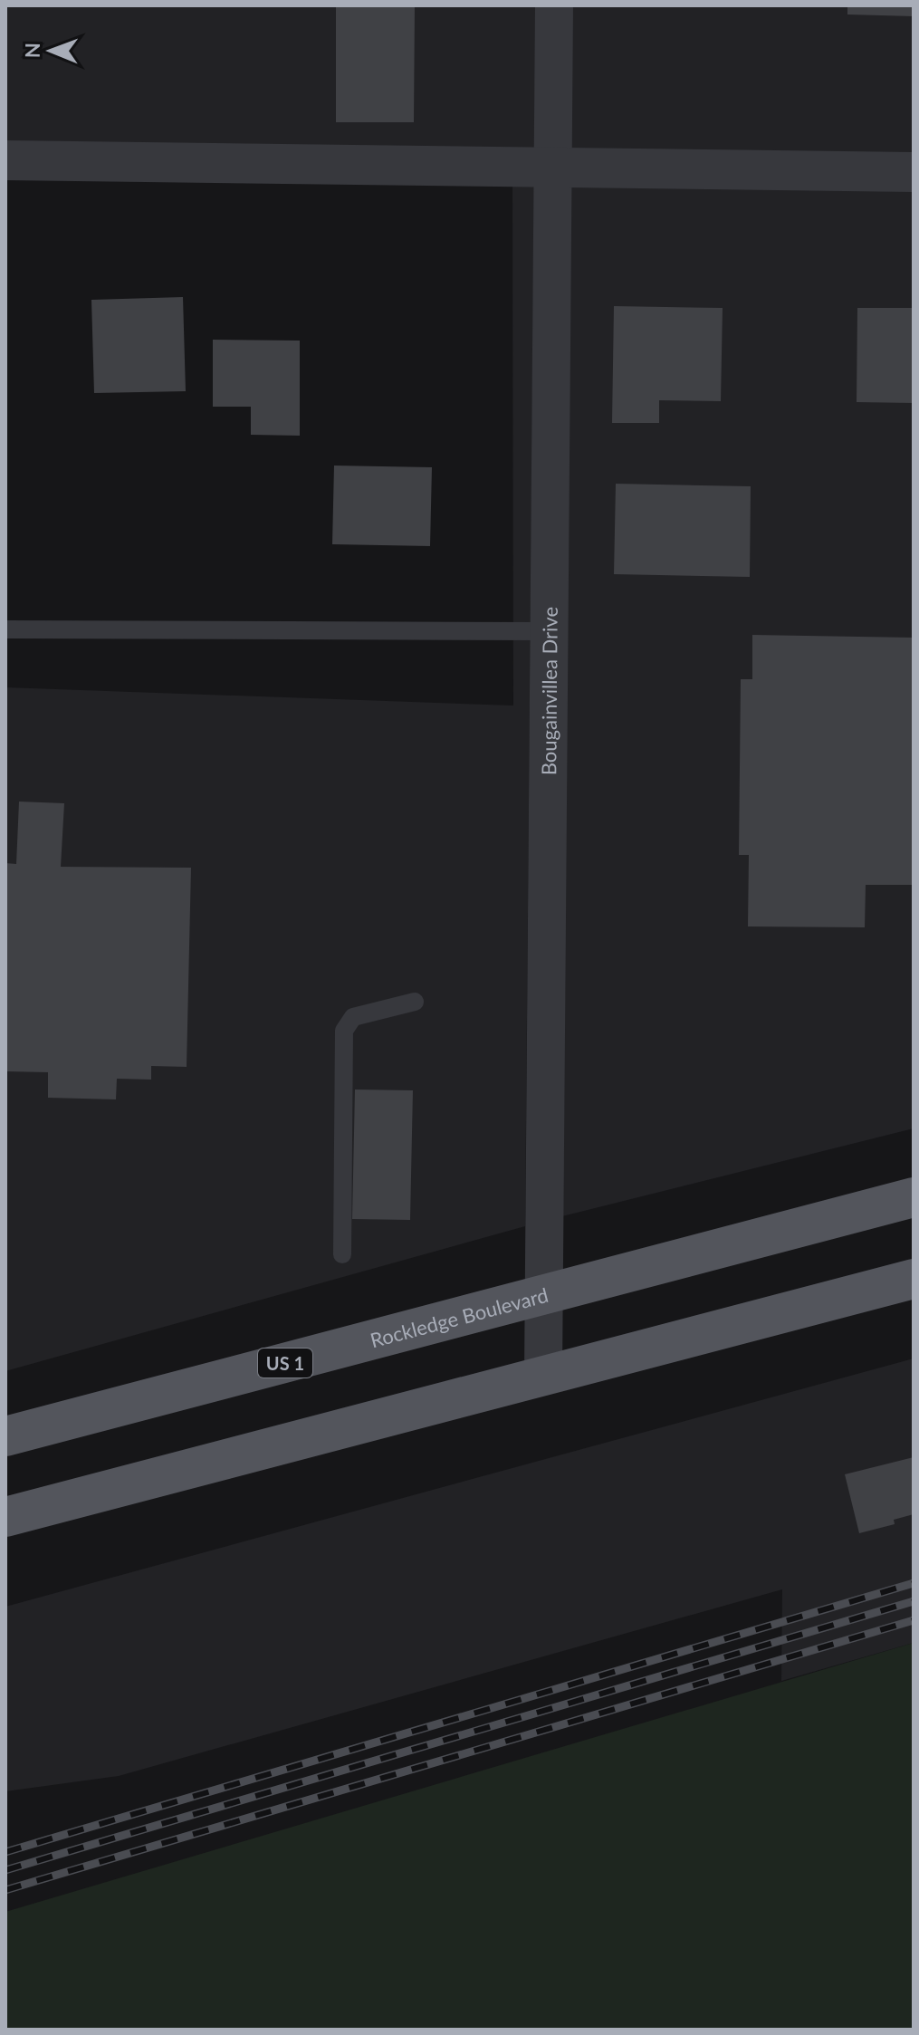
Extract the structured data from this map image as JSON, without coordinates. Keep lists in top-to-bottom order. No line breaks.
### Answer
{"streets":{"main road":["Rockledge Boulevard","US 1"],"street":["Bougainvillea Drive"]},"crossings":[["Bougainvillea Drive","Rockledge Boulevard"]],"north":"left"}
